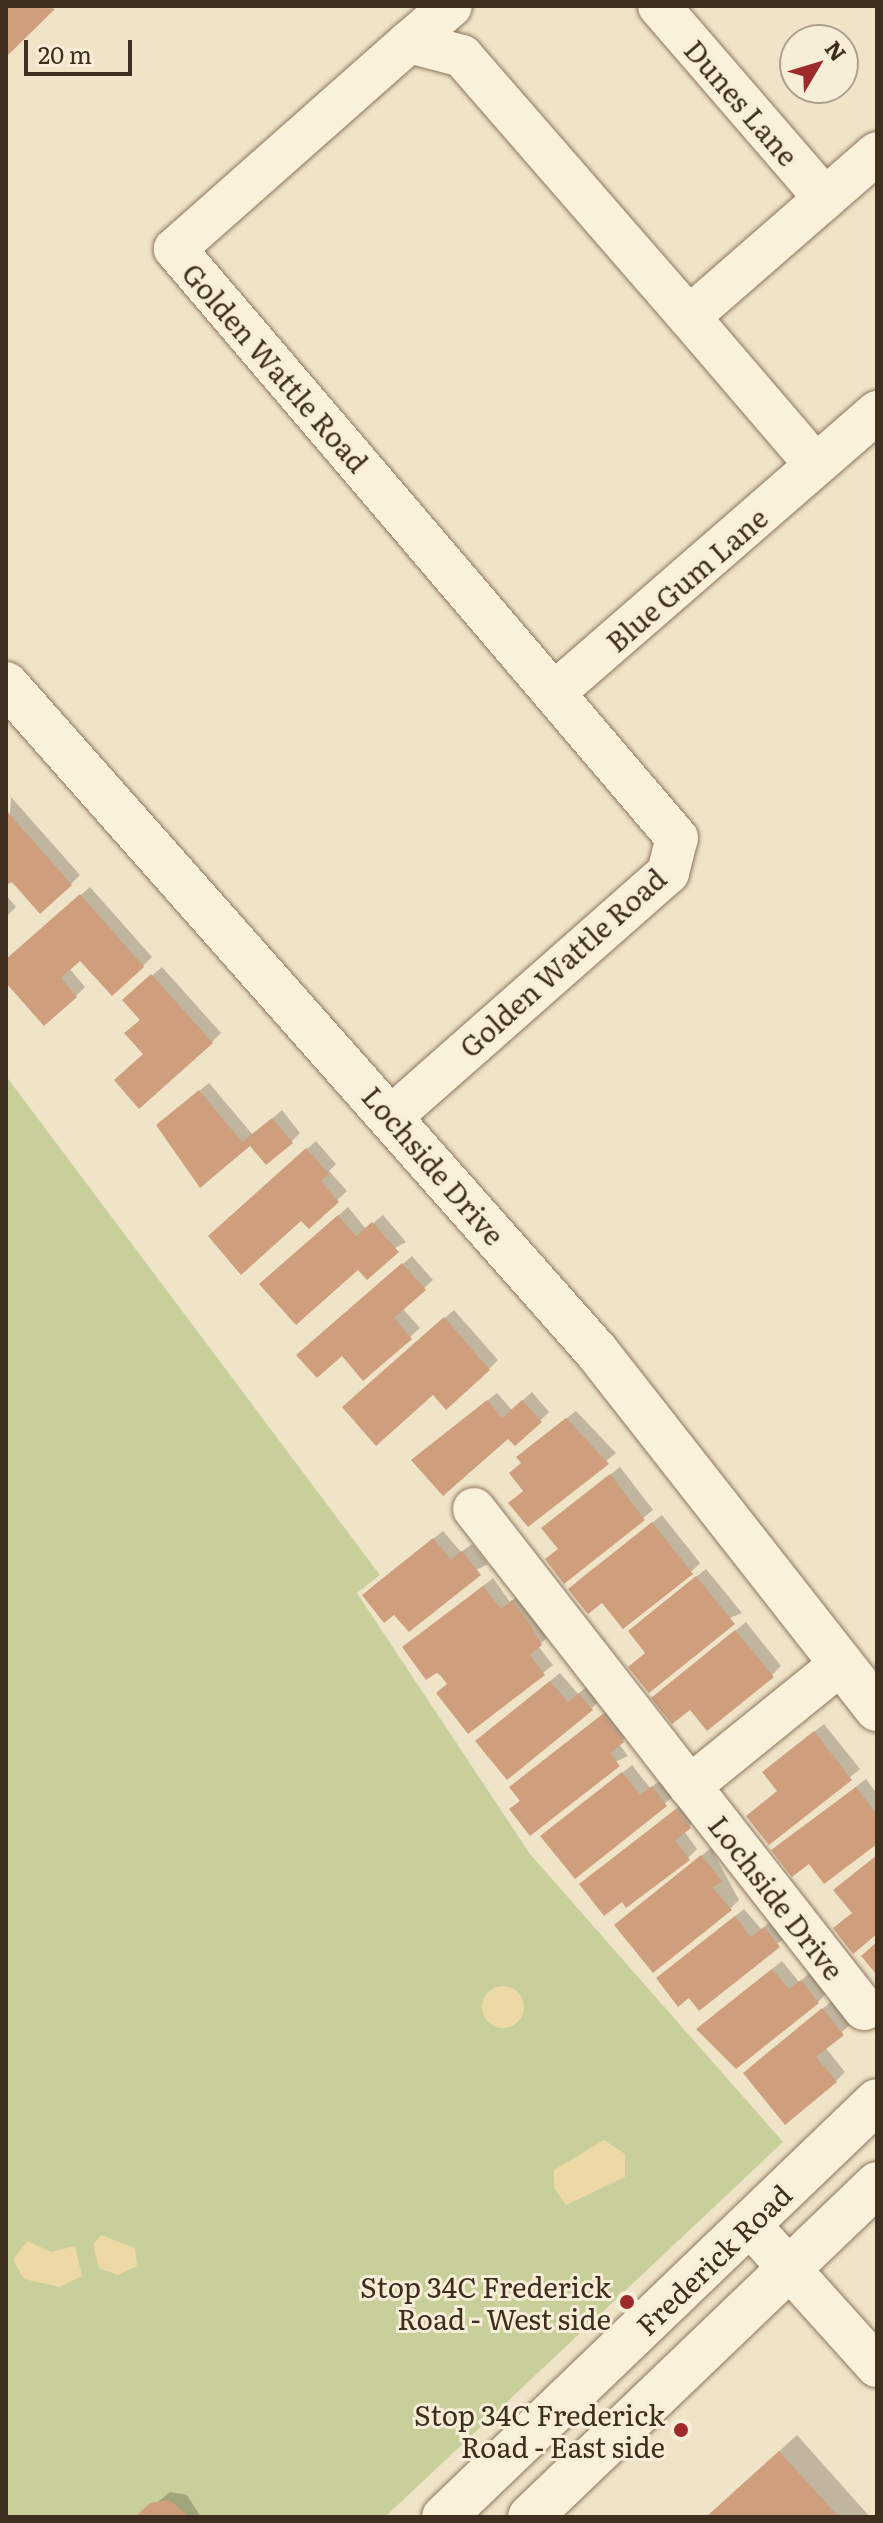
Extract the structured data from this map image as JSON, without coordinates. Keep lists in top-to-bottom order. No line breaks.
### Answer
{"streets":{"street":["Dunes Lane","Golden Wattle Road","Blue Gum Lane","Lochside Drive","Frederick Road"]},"crossings":[["Golden Wattle Road","Blue Gum Lane"],["Golden Wattle Road","Lochside Drive"]],"places":["Stop 34C Frederick Road - West side","Stop 34C Frederick Road - East side"],"scale_bar":"20 m","north":"top right"}
